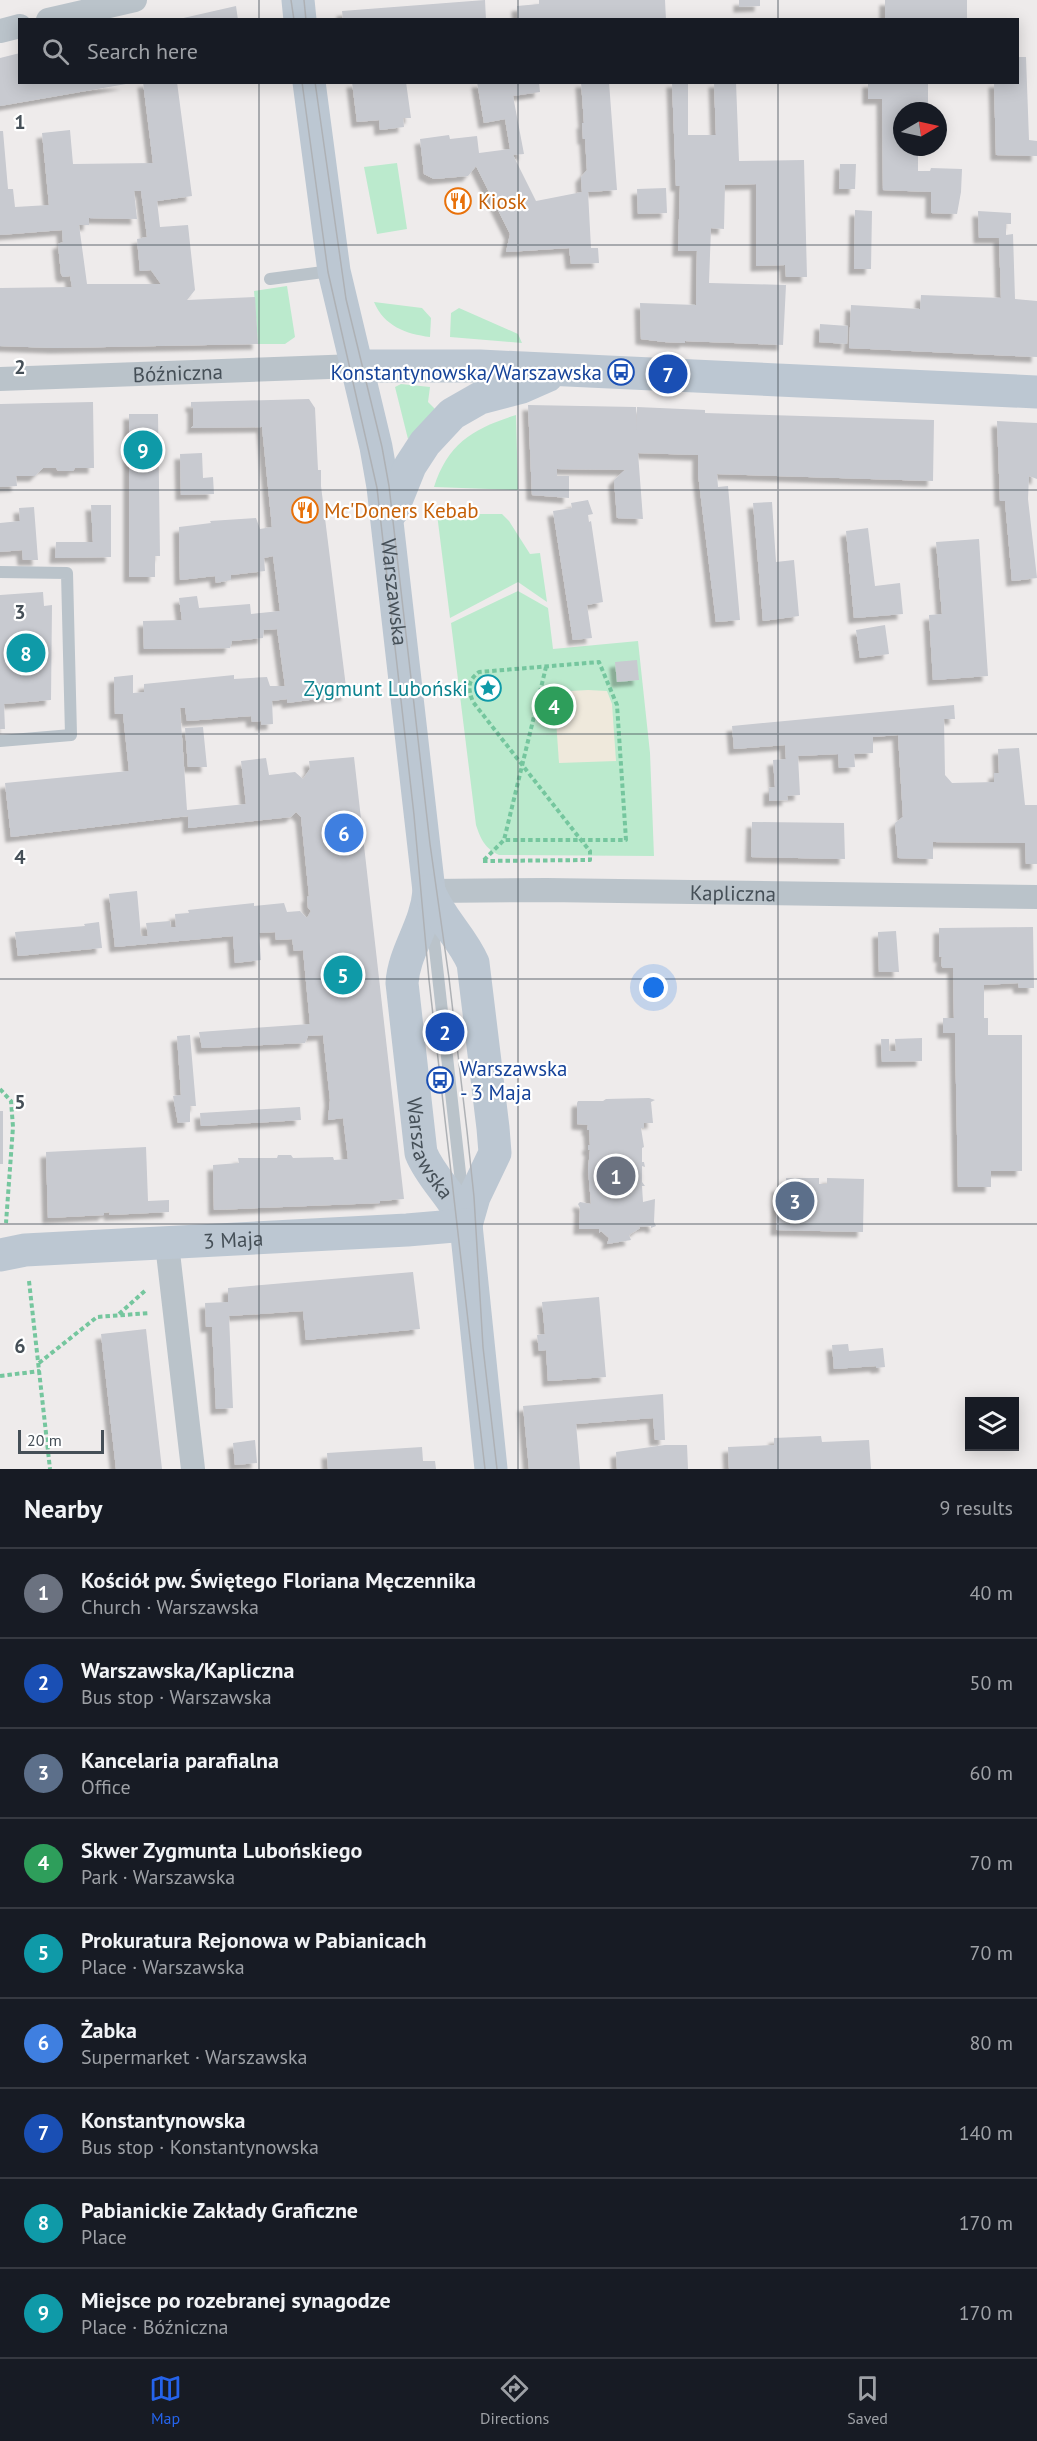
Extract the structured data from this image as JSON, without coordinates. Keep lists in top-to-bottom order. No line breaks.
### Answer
{"streets":{"street":["Bóźniczna","Warszawska","Kapliczna","3 Maja"]},"crossings":[["Bóźniczna","Warszawska"],["Warszawska","Kapliczna"],["Warszawska","3 Maja"]],"places":{"restaurant":["Kiosk","Mc'Doners Kebab"],"bus stop":["Konstantynowska/Warszawska","Warszawska - 3 Maja"],"place":["Zygmunt Luboński"]},"scale_bar":"20 m","north":"right","page":{"search":"Search here","pins":["7","9","8","4","6","5","2","1","3"],"scale":"20 m","heading":["Nearby","9 results"],"list":[{"mark":"1","name":"Kościół pw. Świętego Floriana Męczennika","note":"Church · Warszawska","value":"40 m"},{"mark":"2","name":"Warszawska/Kapliczna","note":"Bus stop · Warszawska","value":"50 m"},{"mark":"3","name":"Kancelaria parafialna","note":"Office","value":"60 m"},{"mark":"4","name":"Skwer Zygmunta Lubońskiego","note":"Park · Warszawska","value":"70 m"},{"mark":"5","name":"Prokuratura Rejonowa w Pabianicach","note":"Place · Warszawska","value":"70 m"},{"mark":"6","name":"Żabka","note":"Supermarket · Warszawska","value":"80 m"},{"mark":"7","name":"Konstantynowska","note":"Bus stop · Konstantynowska","value":"140 m"},{"mark":"8","name":"Pabianickie Zakłady Graficzne","note":"Place","value":"170 m"},{"mark":"9","name":"Miejsce po rozebranej synagodze","note":"Place · Bóźniczna","value":"170 m"}],"nav":["Map","Directions","Saved"]},"grid":{"rows":["1","2","3","4","5","6"]}}
